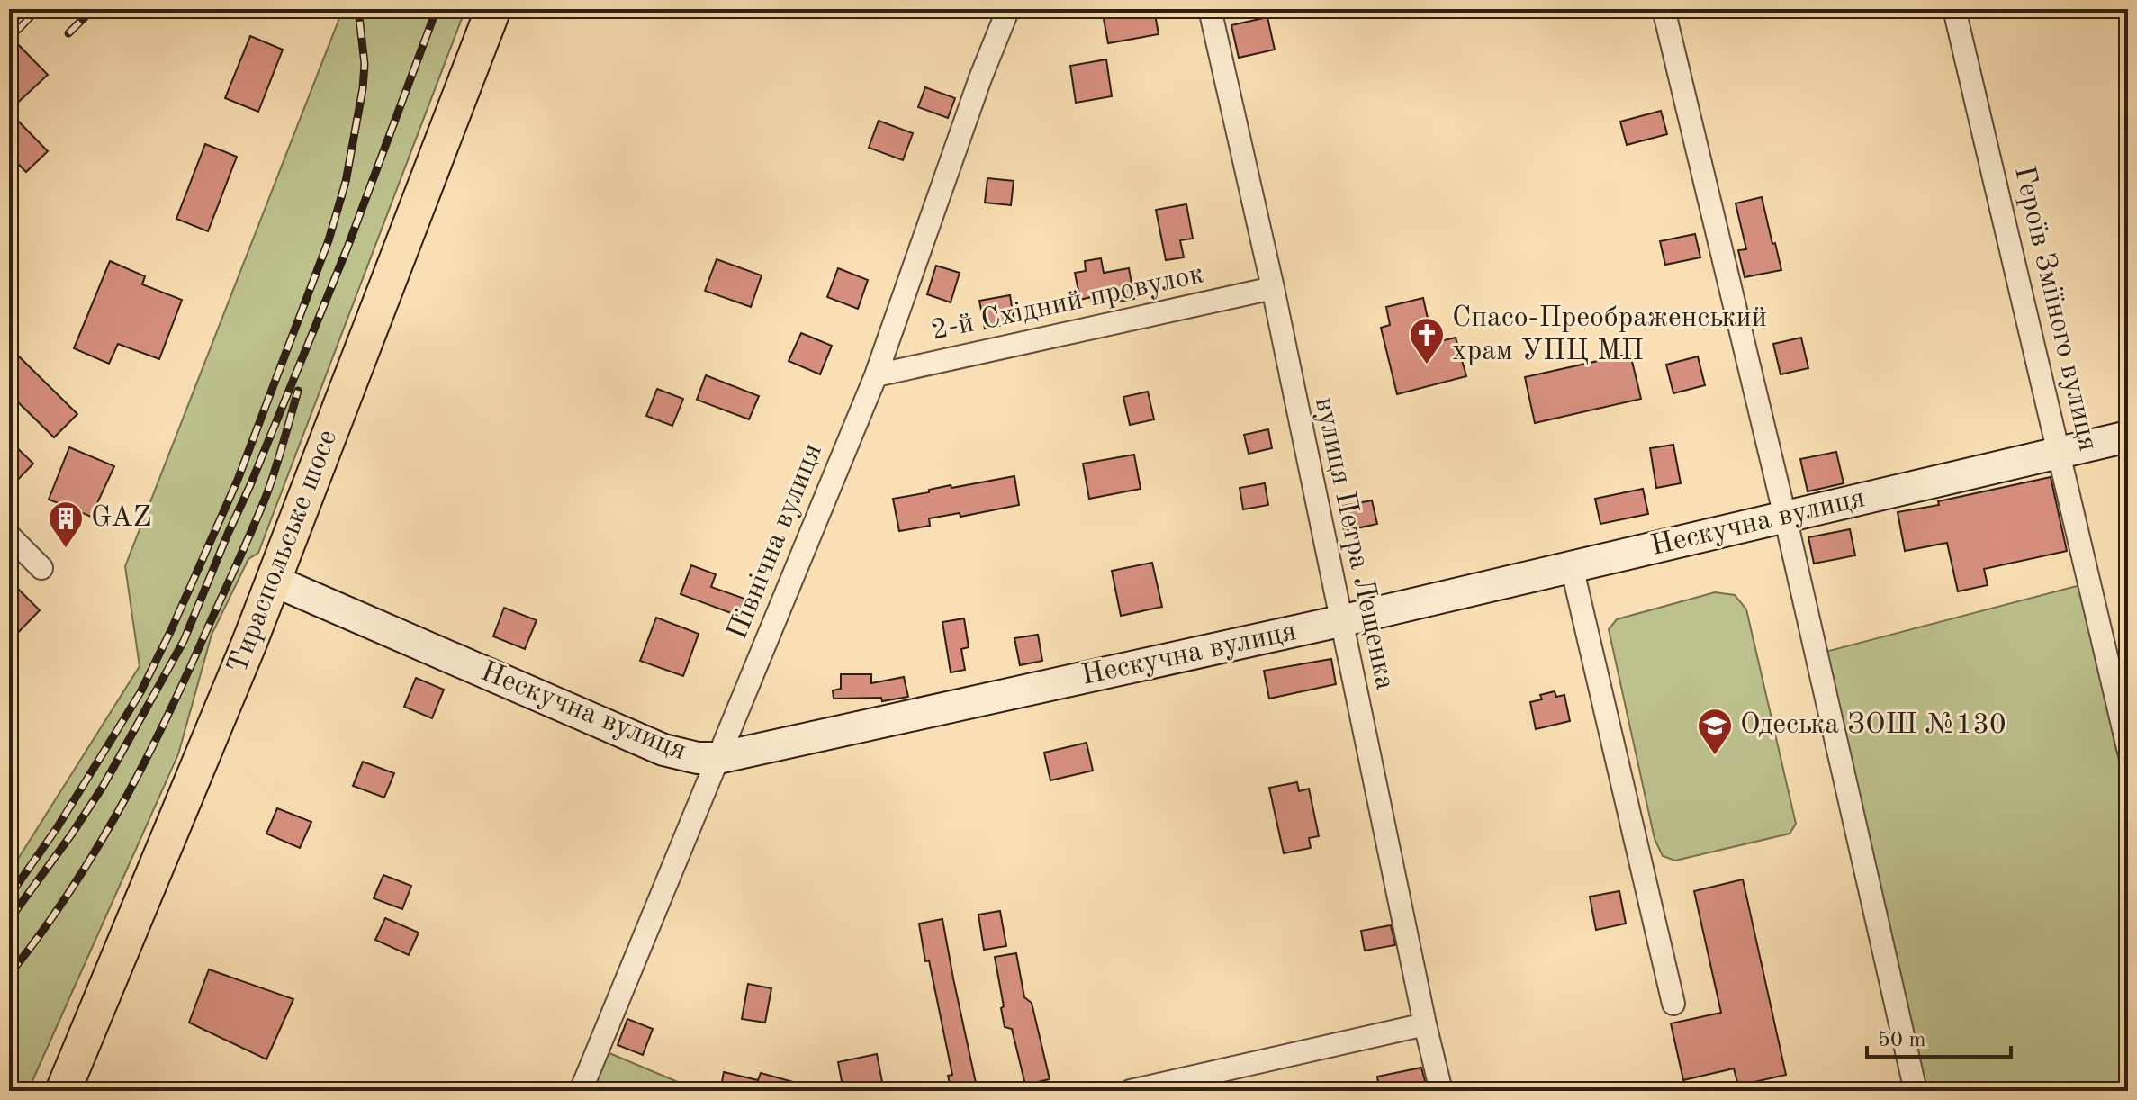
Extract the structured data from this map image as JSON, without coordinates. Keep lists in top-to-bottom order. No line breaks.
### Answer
{"streets":{"main road":["Тираспольське шосе"],"street":["2-й Східний провулок","Героїв Зміїного вулиця","Нескучна вулиця","Північна вулиця","вулиця Петра Лещенка"]},"crossings":[["2-й Східний провулок","Північна вулиця"],["2-й Східний провулок","вулиця Петра Лещенка"],["Героїв Зміїного вулиця","Нескучна вулиця"],["Нескучна вулиця","Північна вулиця"],["Нескучна вулиця","вулиця Петра Лещенка"],["Нескучна вулиця","Тираспольське шосе"]],"places":{"church":["Спасо-Преображенський храм УПЦ МП"],"building":["GAZ"],"school or university":["Одеська ЗОШ №130"]},"scale_bar":"50 m"}
